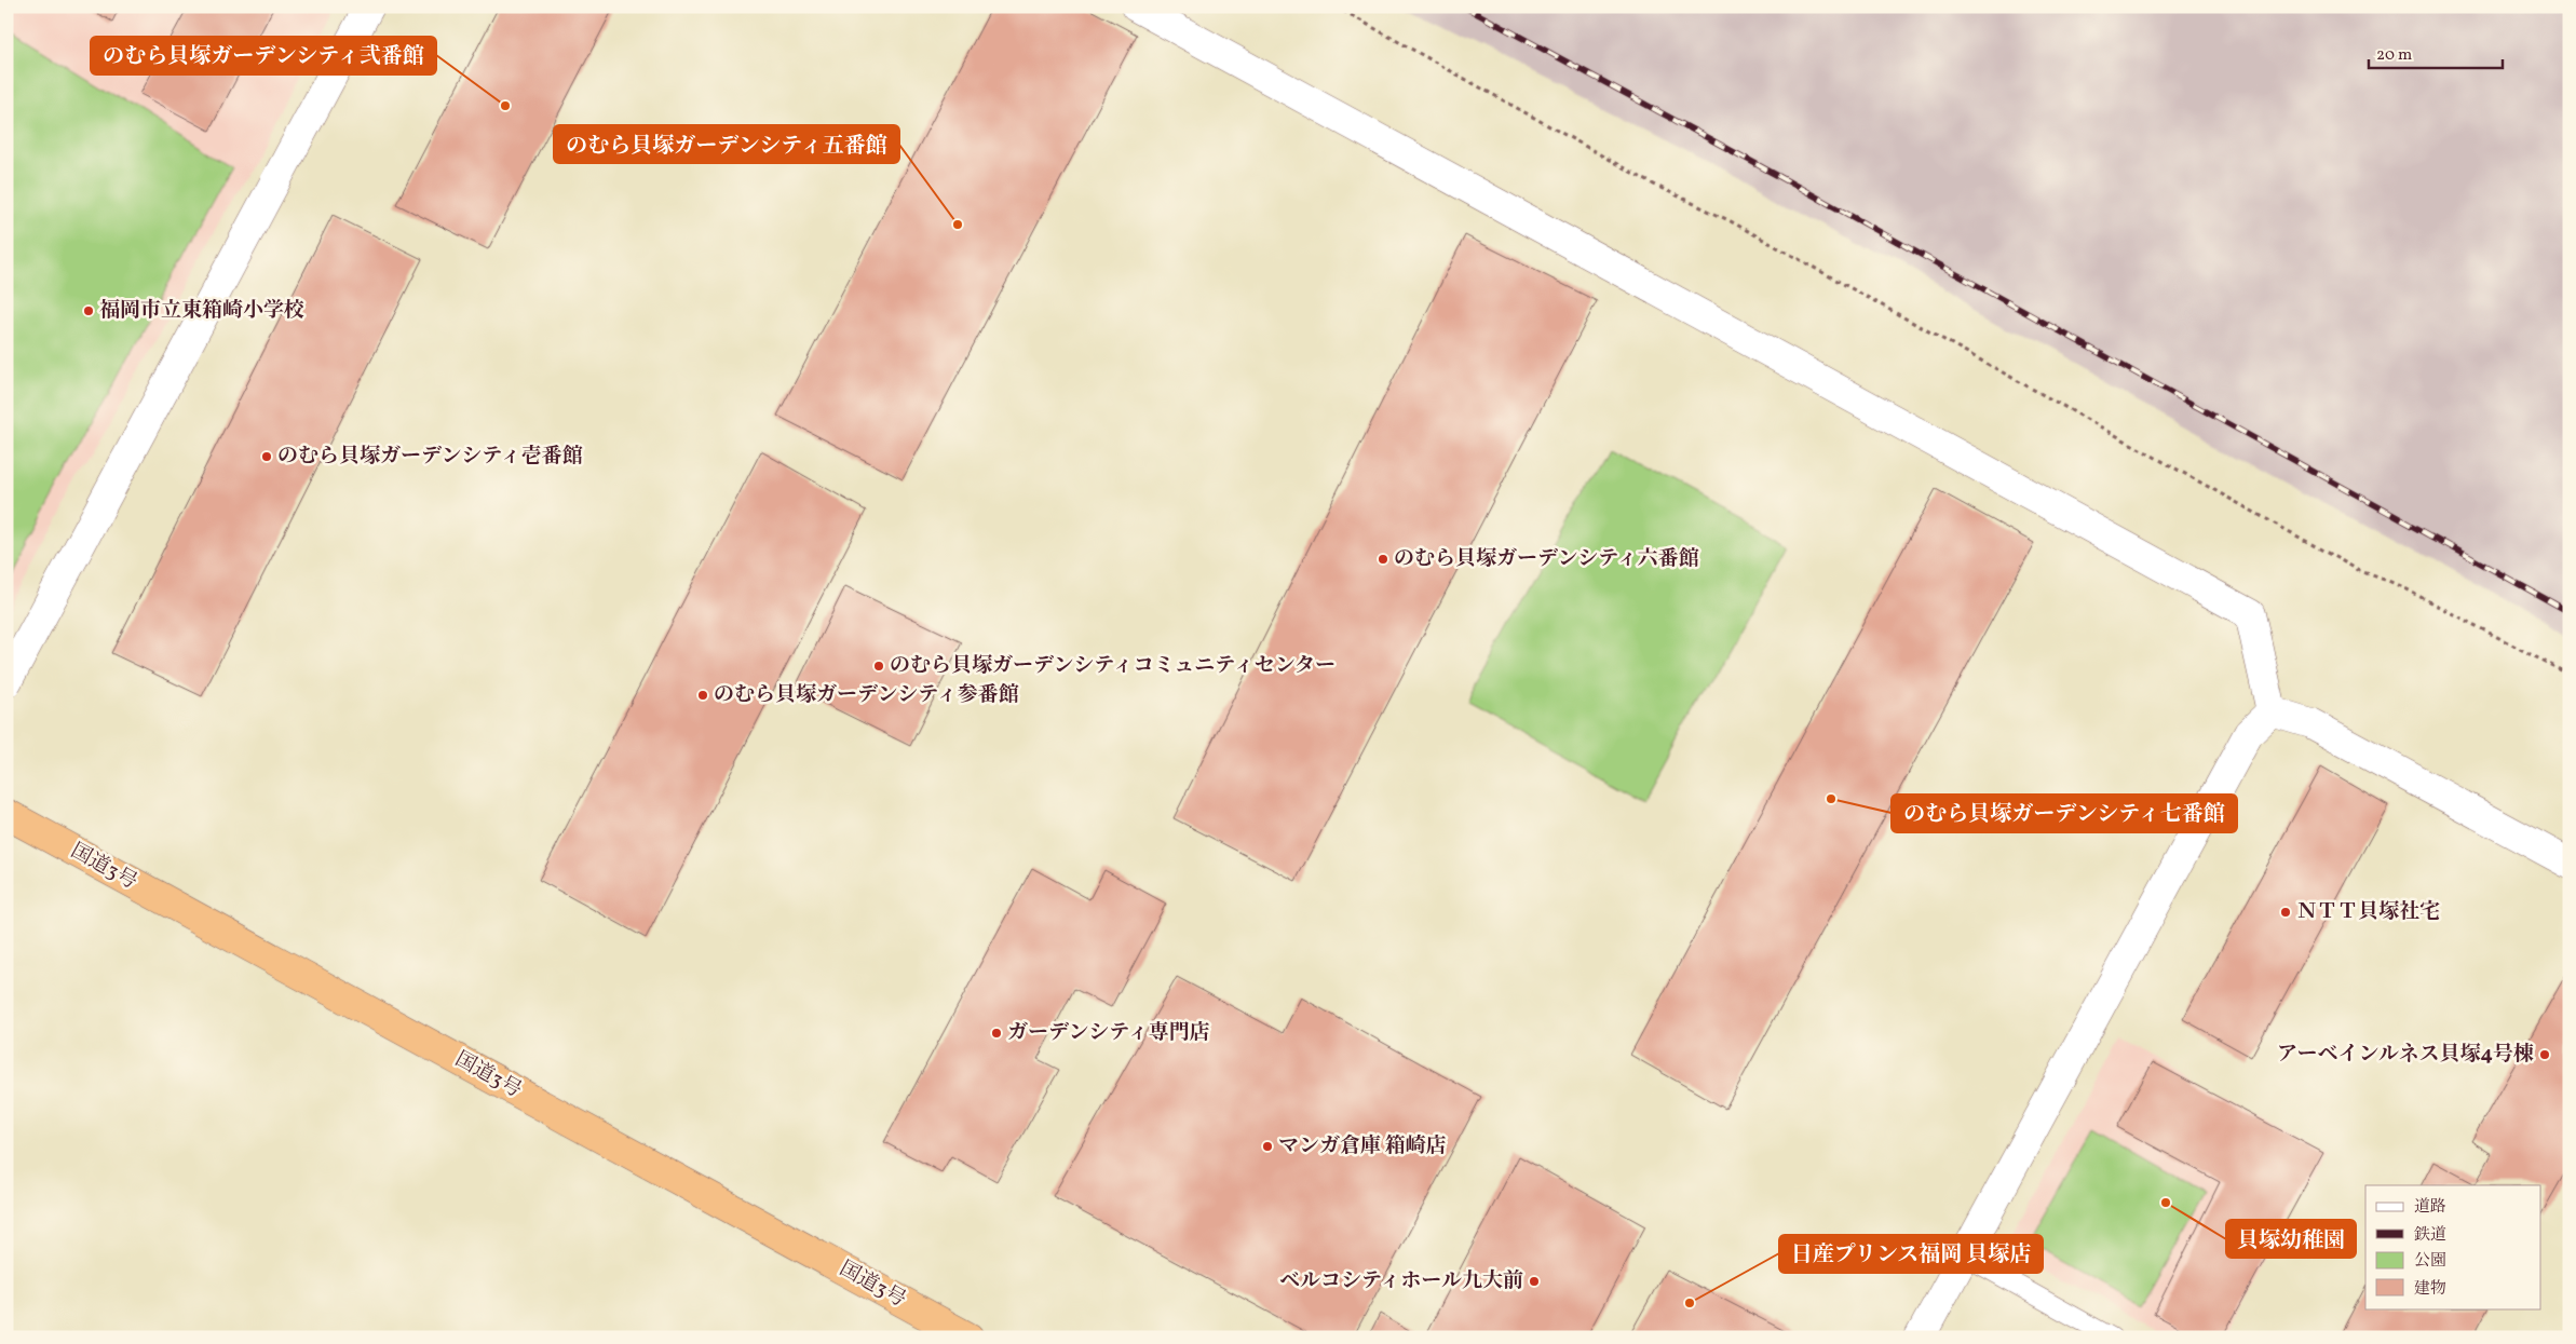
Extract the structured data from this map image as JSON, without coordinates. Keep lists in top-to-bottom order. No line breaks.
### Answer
{"streets":{"highway":["国道3号"]},"places":["のむら貝塚ガーデンシティ弐番館","のむら貝塚ガーデンシティ五番館","福岡市立東箱崎小学校","のむら貝塚ガーデンシティ壱番館","のむら貝塚ガーデンシティ六番館","のむら貝塚ガーデンシティコミュニティセンター","のむら貝塚ガーデンシティ参番館","のむら貝塚ガーデンシティ七番館","ＮＴＴ貝塚社宅","ガーデンシティ専門店","アーベインルネス貝塚4号棟","マンガ倉庫 箱崎店","貝塚幼稚園","ベルコシティホール九大前","日産プリンス福岡 貝塚店"],"legend":["道路","鉄道","公園","建物"],"scale_bar":"20 m"}
